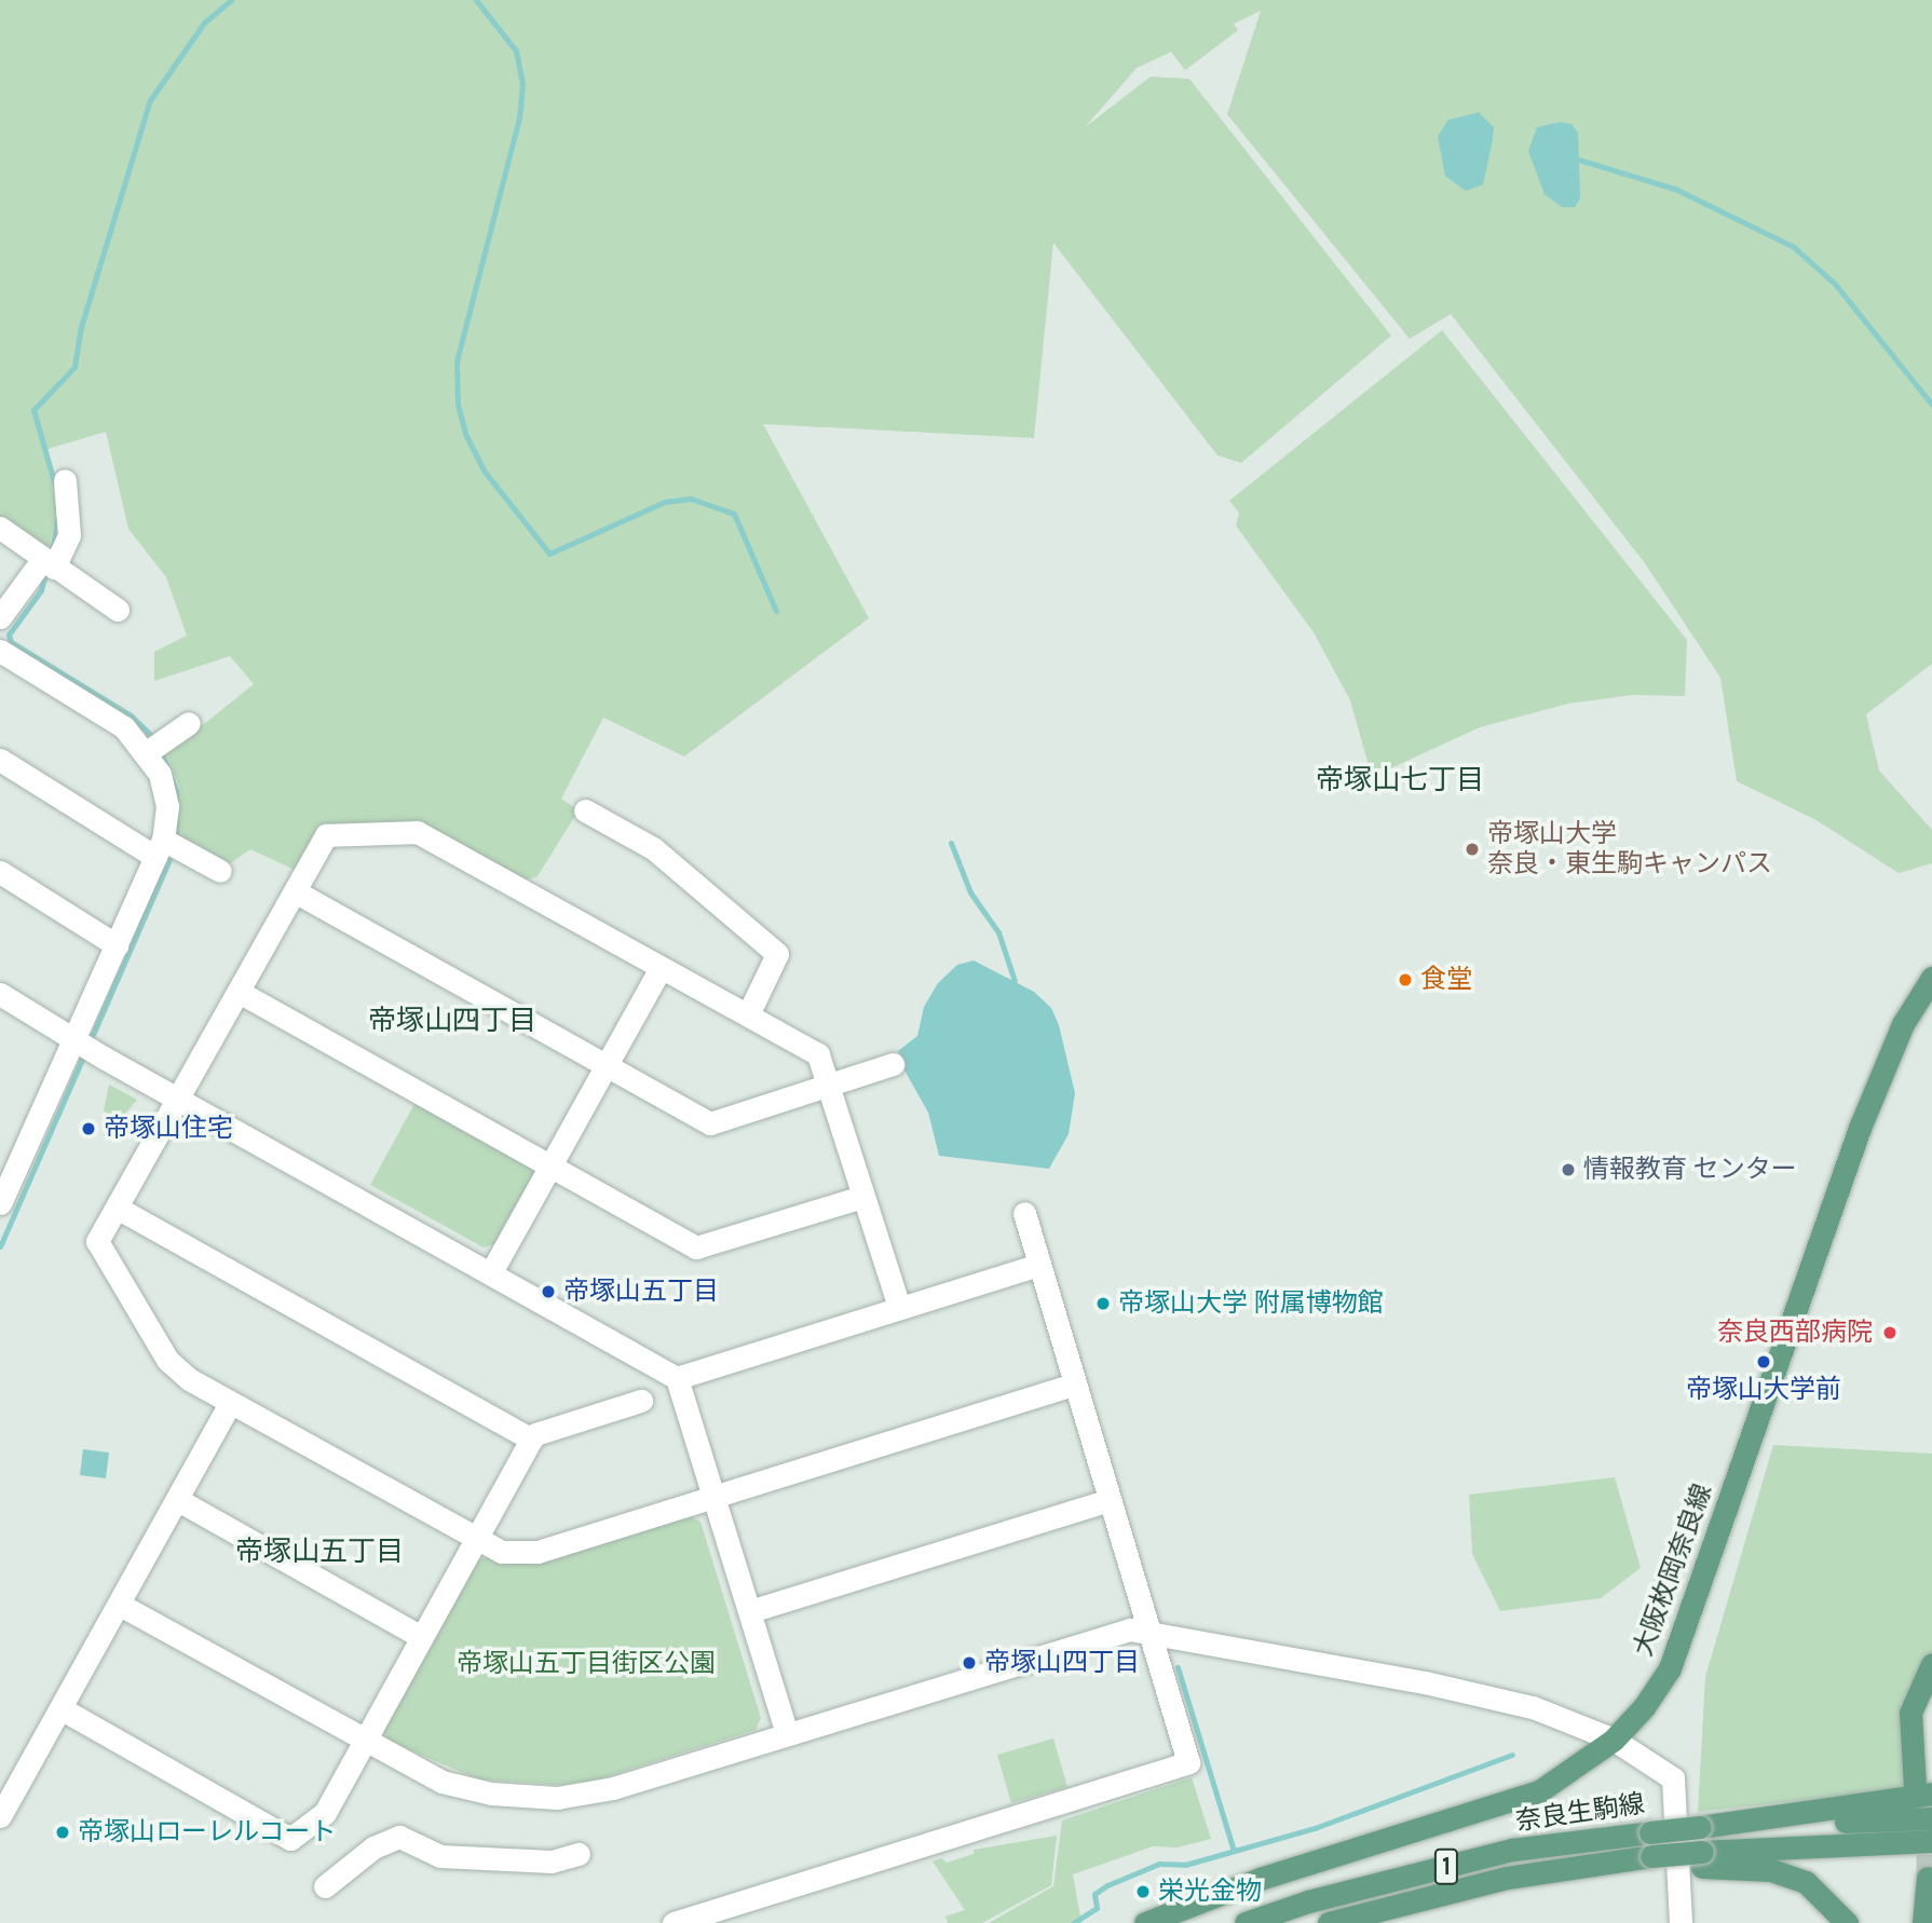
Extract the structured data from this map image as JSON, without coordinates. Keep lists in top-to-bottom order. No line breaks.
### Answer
{"streets":{"main road":["大阪枚岡奈良線","奈良生駒線","1"]},"districts":["帝塚山七丁目","帝塚山四丁目","帝塚山五丁目"],"parks":["帝塚山五丁目街区公園"],"places":["帝塚山大学 奈良・東生駒キャンパス","食堂","帝塚山住宅","情報教育 センター","帝塚山五丁目","帝塚山大学 附属博物館","奈良西部病院","帝塚山大学前","帝塚山四丁目","帝塚山ローレルコート","栄光金物"]}
